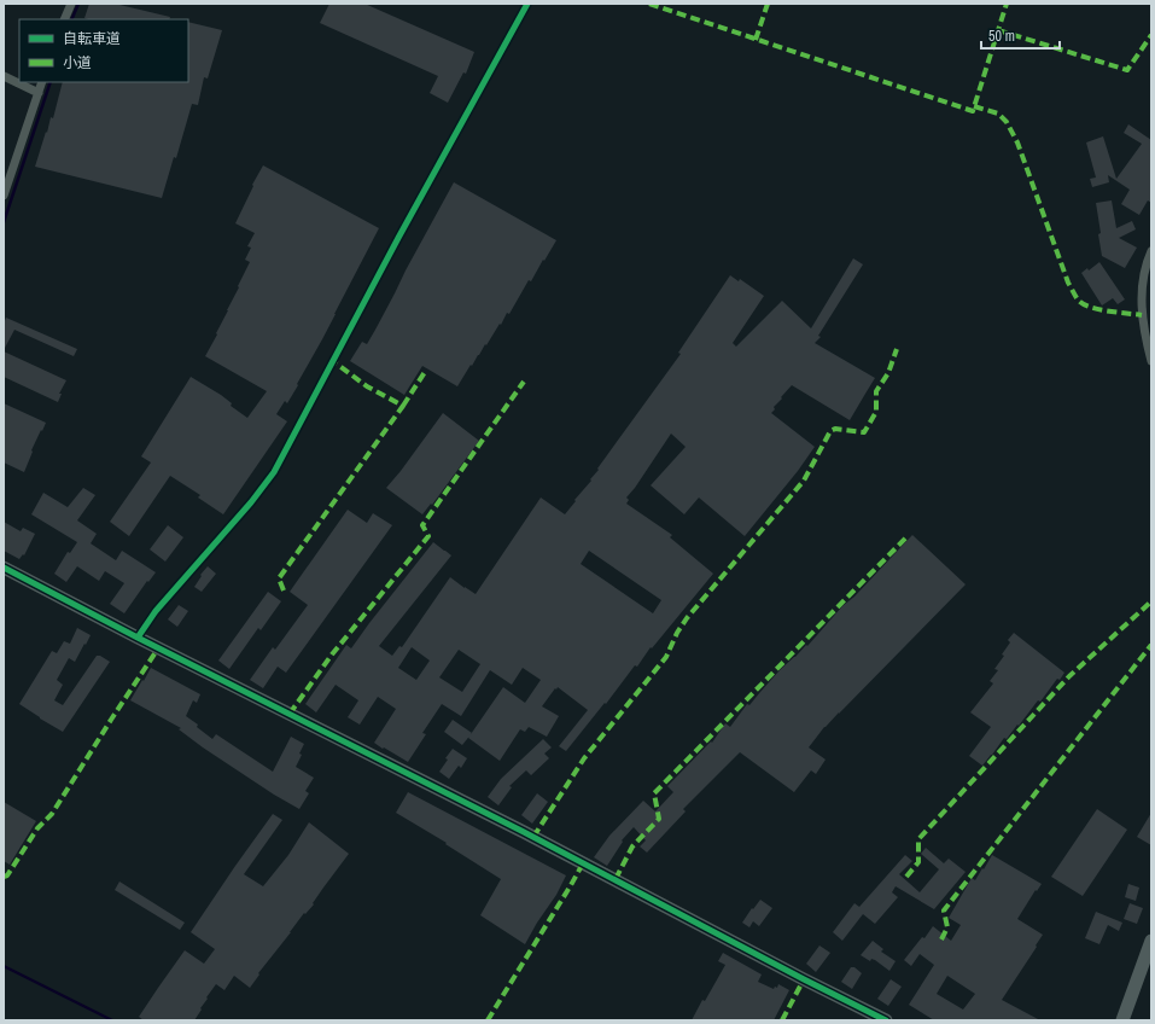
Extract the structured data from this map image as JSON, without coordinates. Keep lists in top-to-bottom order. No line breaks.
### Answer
{"legend":["自転車道","小道"],"scale_bar":"50 m"}
